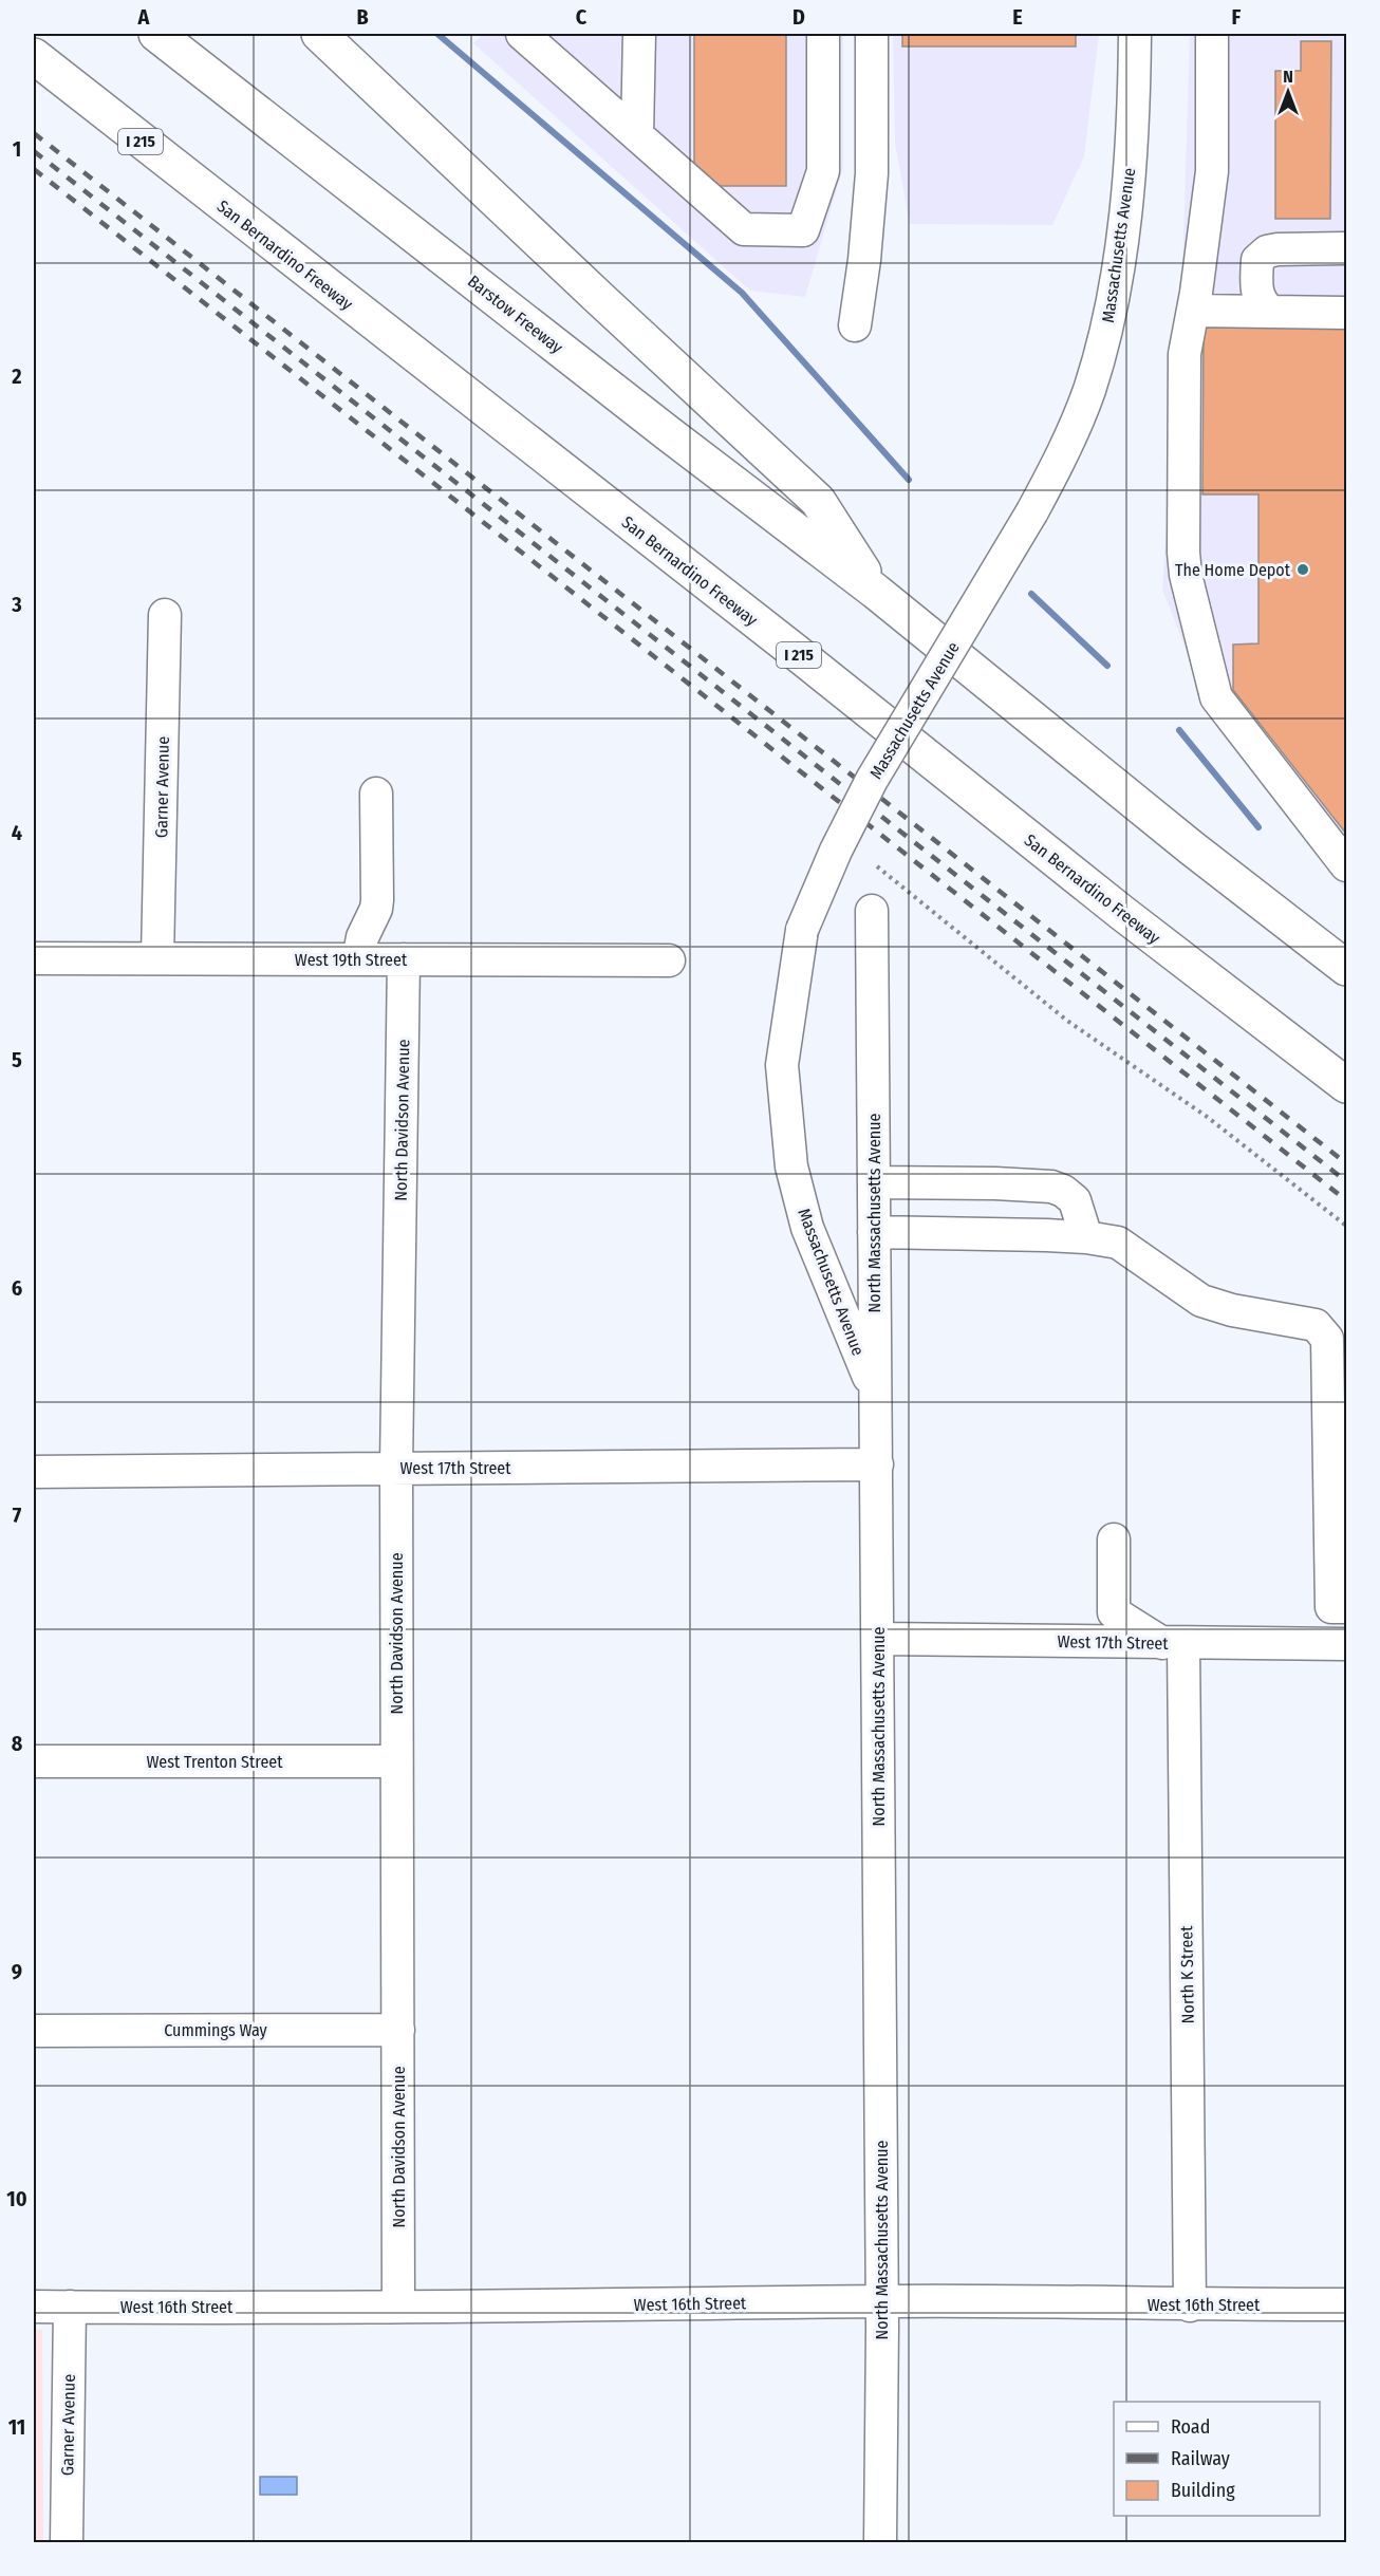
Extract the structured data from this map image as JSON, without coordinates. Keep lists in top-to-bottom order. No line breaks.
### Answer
{"streets":{"highway":["I 215","San Bernardino Freeway","Barstow Freeway"],"street":["Massachusetts Avenue","Garner Avenue","West 19th Street","North Davidson Avenue","North Massachusetts Avenue","West 17th Street","West Trenton Street","North K Street","Cummings Way","West 16th Street"]},"crossings":[["Massachusetts Avenue","North Massachusetts Avenue"],["Garner Avenue","West 19th Street"],["Garner Avenue","West 16th Street"],["West 19th Street","North Davidson Avenue"],["North Davidson Avenue","West 17th Street"],["North Davidson Avenue","West Trenton Street"],["North Davidson Avenue","Cummings Way"],["North Davidson Avenue","West 16th Street"],["North Massachusetts Avenue","West 17th Street"],["North Massachusetts Avenue","West 16th Street"],["West 17th Street","North K Street"],["North K Street","West 16th Street"]],"places":["The Home Depot"],"legend":["Road","Railway","Building"],"north":"top","grid":{"columns":["A","B","C","D","E","F"],"rows":["1","2","3","4","5","6","7","8","9","10","11"]}}
